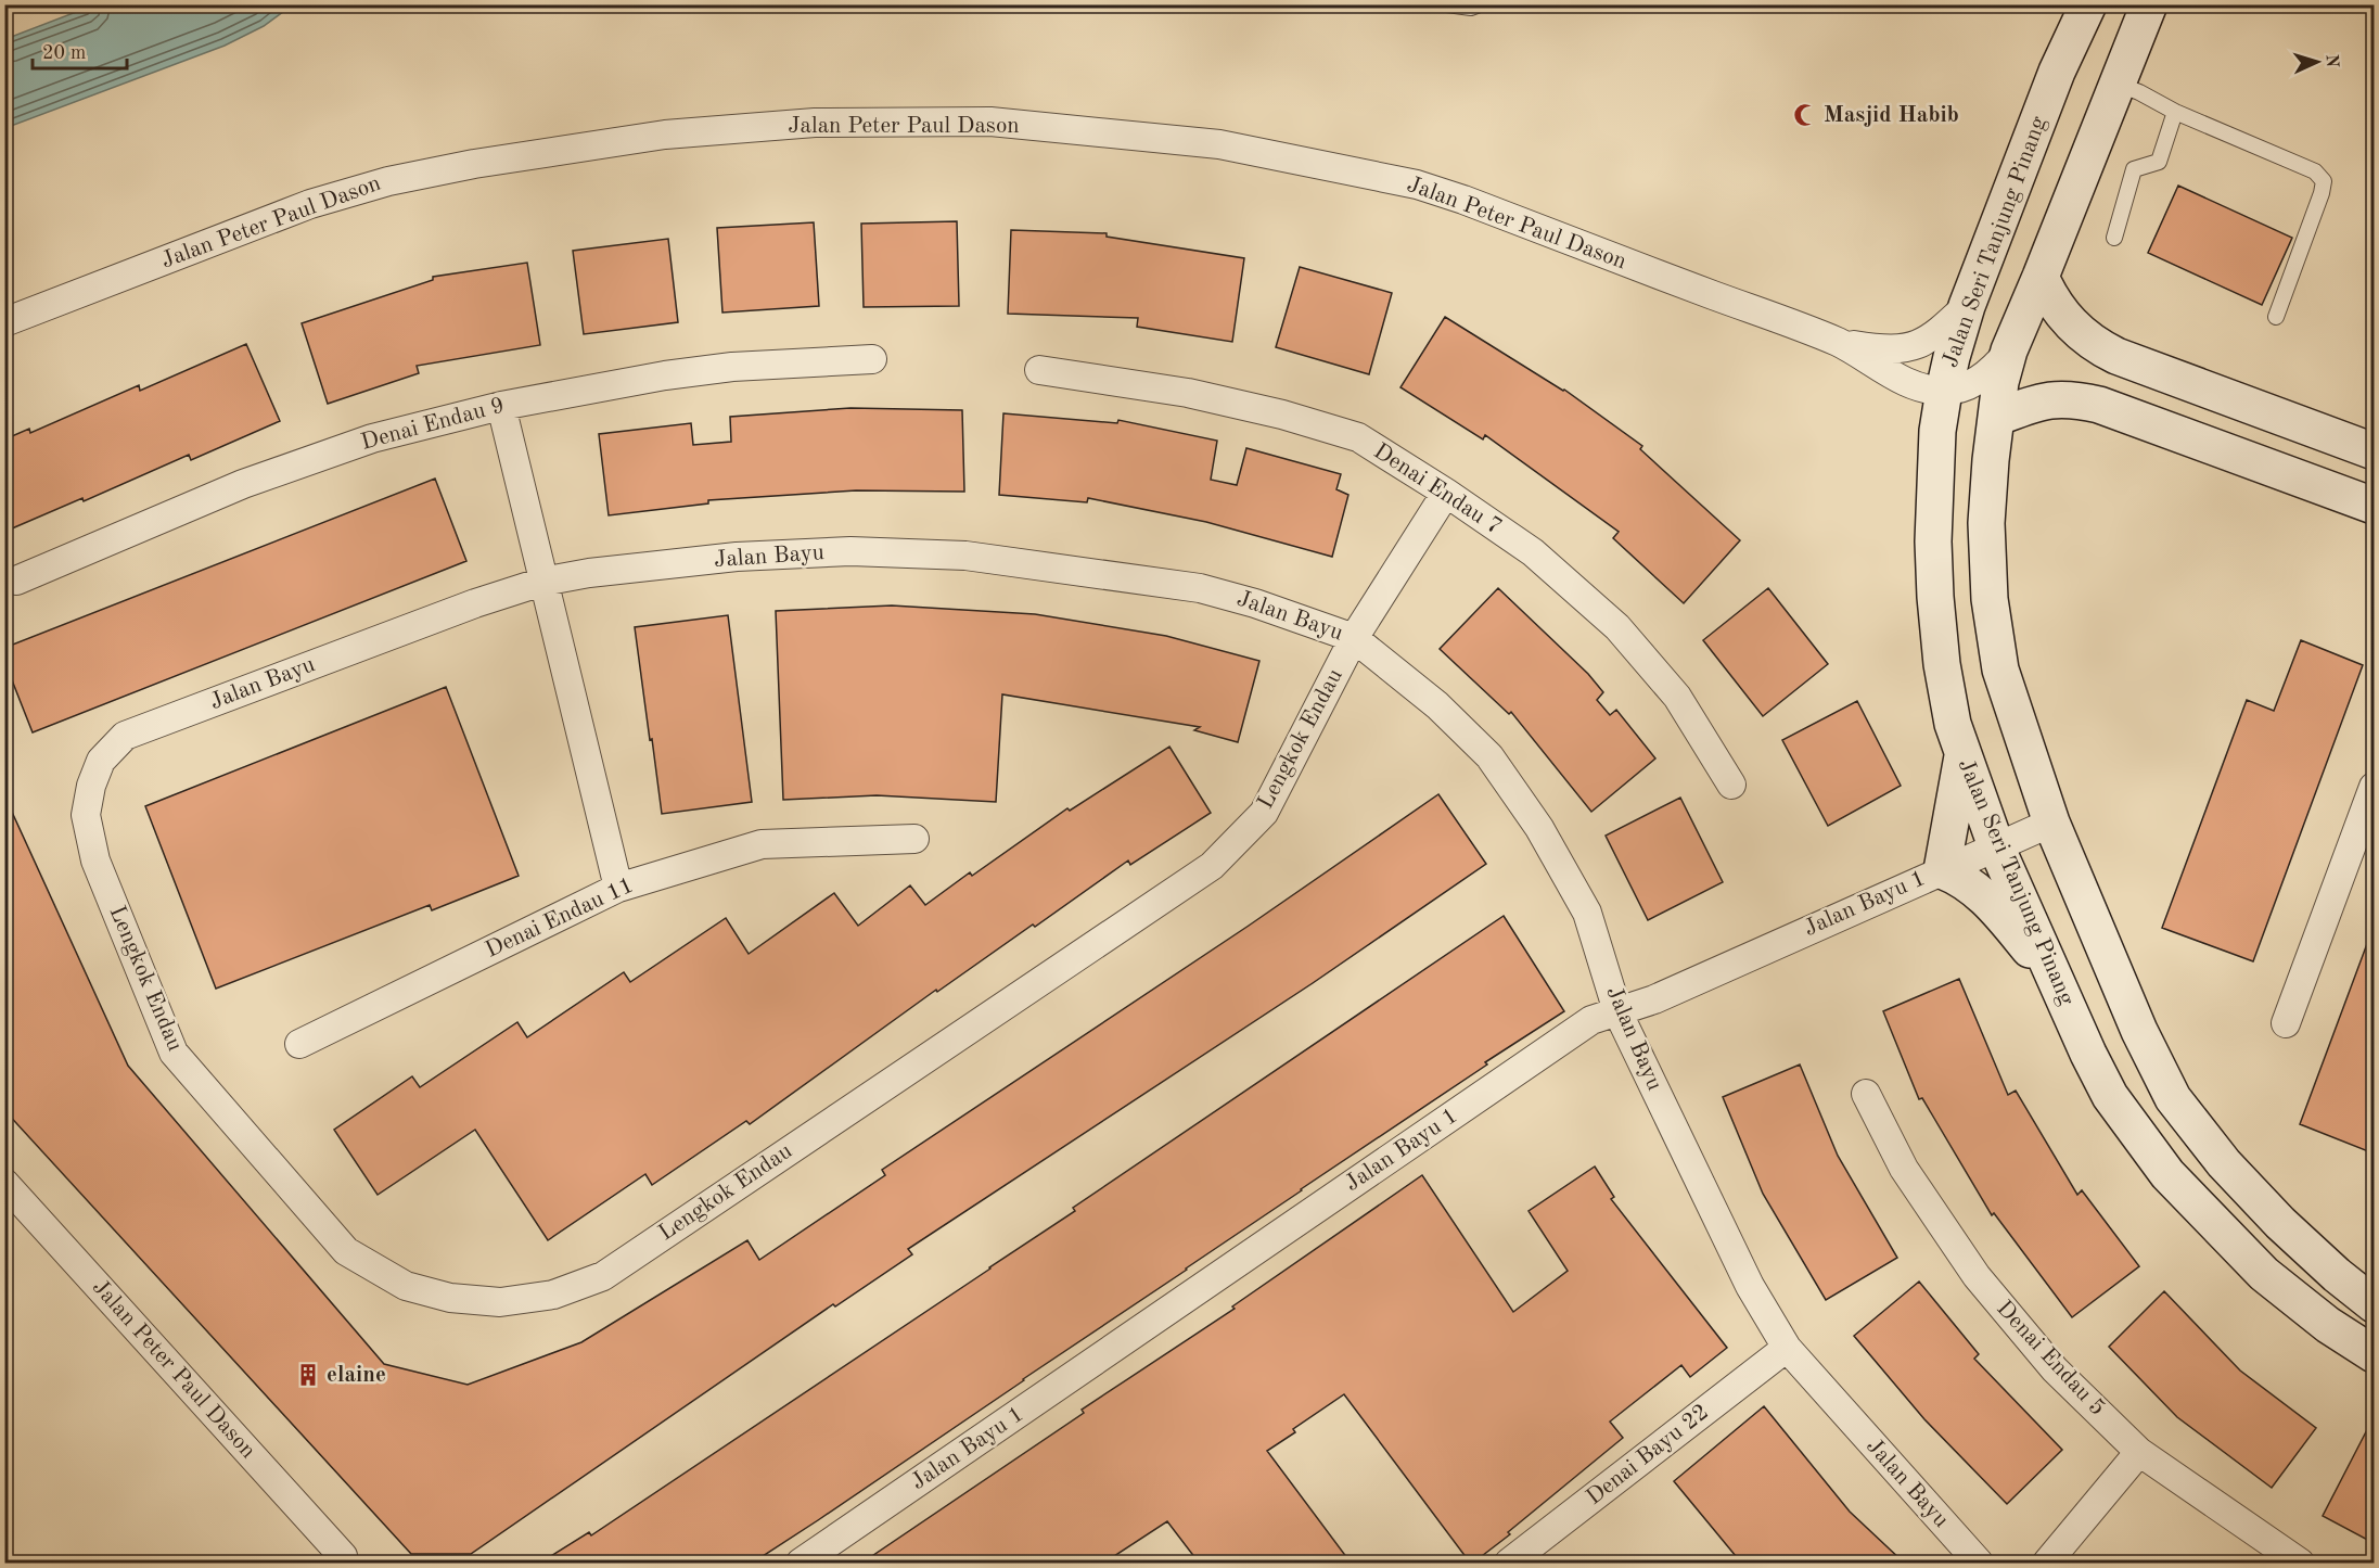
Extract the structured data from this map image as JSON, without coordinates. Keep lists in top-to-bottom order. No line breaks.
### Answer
{"streets":{"main road":["Jalan Seri Tanjung Pinang"],"street":["Jalan Peter Paul Dason","Denai Endau 9","Denai Endau 7","Jalan Bayu","Lengkok Endau","Jalan Bayu 1","Denai Endau 11","Denai Endau 5","Denai Bayu 22"]},"crossings":[["Jalan Peter Paul Dason","Jalan Seri Tanjung Pinang"],["Jalan Seri Tanjung Pinang","Jalan Bayu 1"],["Denai Endau 7","Lengkok Endau"],["Jalan Bayu","Lengkok Endau"],["Jalan Bayu","Jalan Bayu 1"],["Jalan Bayu","Denai Bayu 22"]],"places":{"mosque":["Masjid Habib"],"building":["elaine"]},"scale_bar":"20 m","north":"right"}
